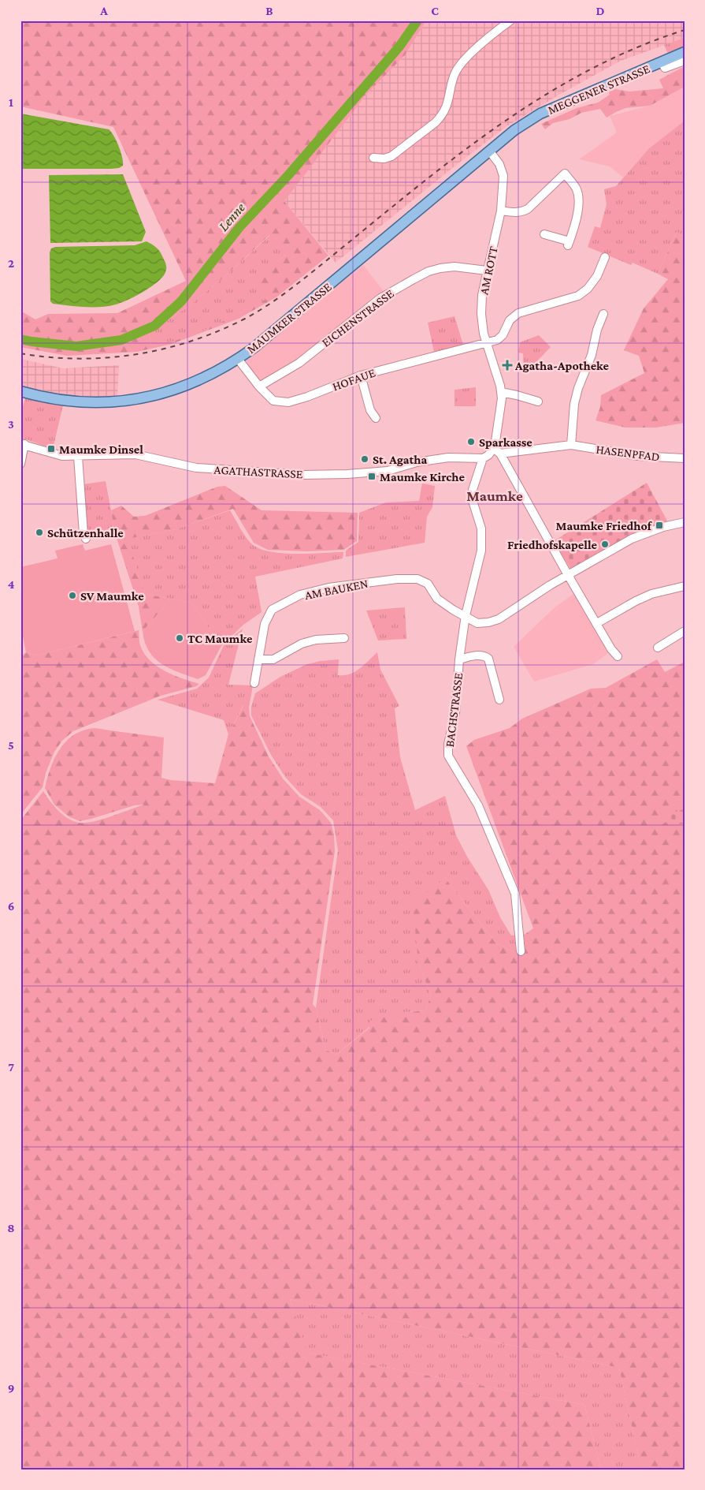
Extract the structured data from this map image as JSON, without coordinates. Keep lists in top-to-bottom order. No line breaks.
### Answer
{"streets":{"main road":["MEGGENER STRASSE","MAUMKER STRASSE"],"street":["AM ROTT","EICHENSTRASSE","HOFAUE","HASENPFAD","AGATHASTRASSE","AM BAUKEN","BACHSTRASSE"]},"crossings":[["MEGGENER STRASSE","MAUMKER STRASSE"],["AM ROTT","MAUMKER STRASSE"],["AM ROTT","EICHENSTRASSE"],["AM ROTT","HOFAUE"],["AM ROTT","HASENPFAD"],["MAUMKER STRASSE","HOFAUE"],["EICHENSTRASSE","HOFAUE"],["AGATHASTRASSE","BACHSTRASSE"],["AM BAUKEN","BACHSTRASSE"]],"districts":["Maumke"],"water":["Lenne"],"places":{"health":["Agatha-Apotheke"],"other":["Sparkasse","St. Agatha","Schützenhalle","Friedhofskapelle","SV Maumke","TC Maumke"],"transit":["Maumke Dinsel","Maumke Kirche","Maumke Friedhof"]},"grid":{"columns":["A","B","C","D"],"rows":["1","2","3","4","5","6","7","8","9"]}}
